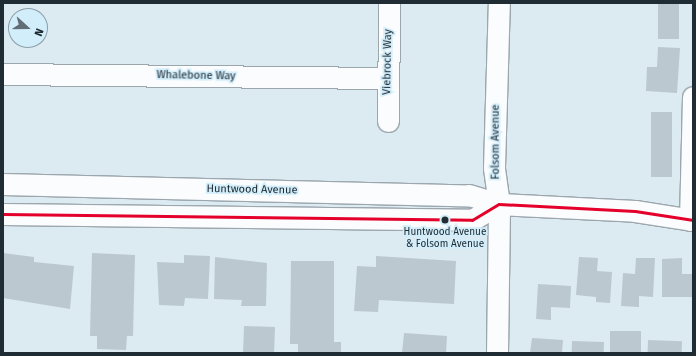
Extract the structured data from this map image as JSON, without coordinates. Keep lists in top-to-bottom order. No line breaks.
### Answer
{"streets":{"street":["Viebrock Way","Whalebone Way","Folsom Avenue","Huntwood Avenue"]},"crossings":[["Viebrock Way","Whalebone Way"],["Folsom Avenue","Huntwood Avenue"]],"places":["Huntwood Avenue & Folsom Avenue"],"north":"right"}
